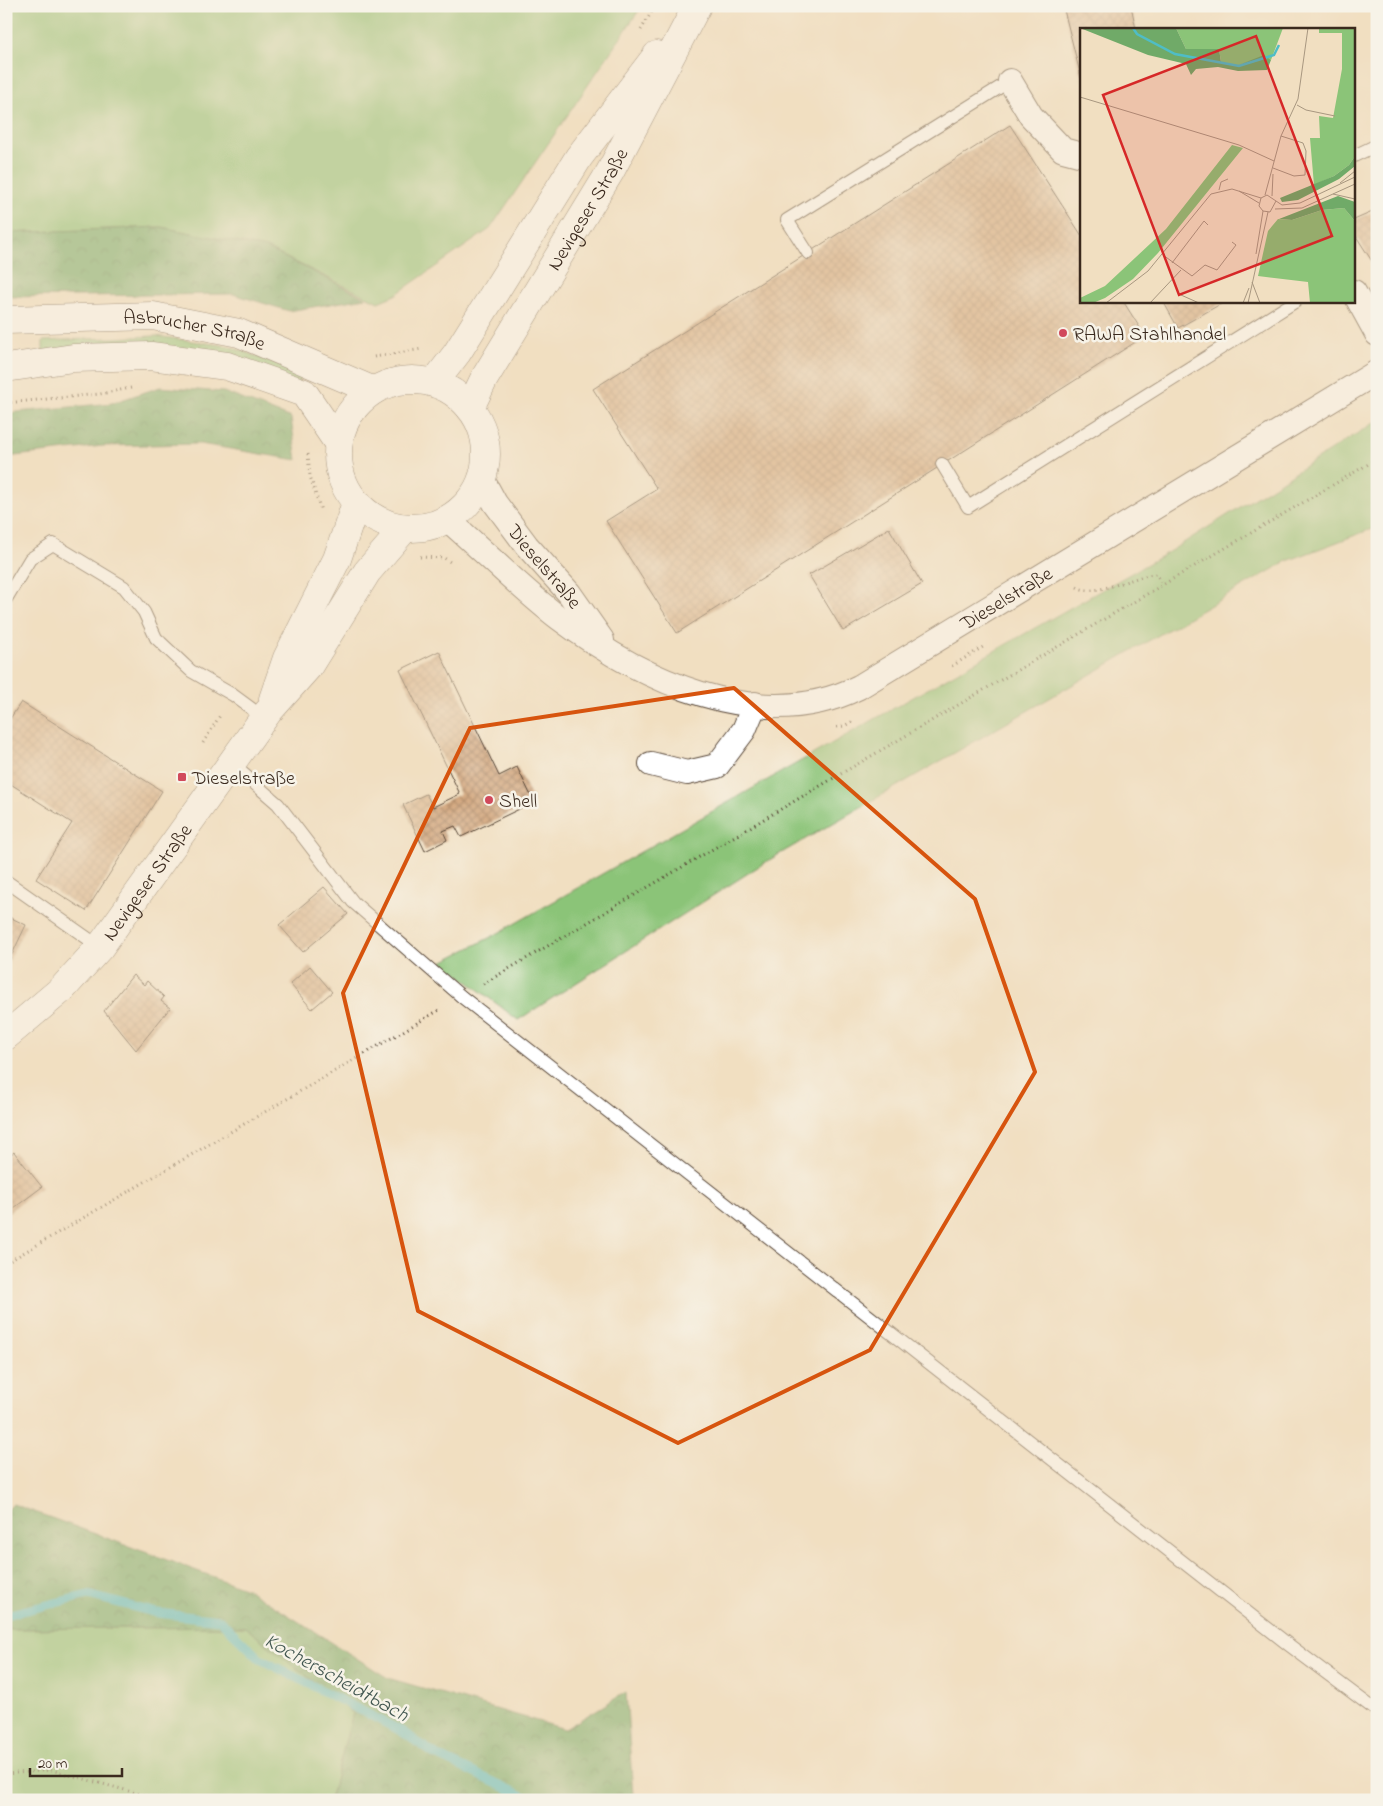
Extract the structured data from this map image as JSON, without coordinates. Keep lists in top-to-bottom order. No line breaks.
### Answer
{"streets":{"main road":["Nevigeser Straße","Asbrucher Straße"],"street":["Dieselstraße"]},"crossings":[["Nevigeser Straße","Asbrucher Straße"],["Nevigeser Straße","Dieselstraße"],["Asbrucher Straße","Dieselstraße"]],"water":["Kocherscheidtbach"],"places":{"other":["RAWA Stahlhandel","Shell"],"transit":["Dieselstraße"]},"scale_bar":"20 m"}
